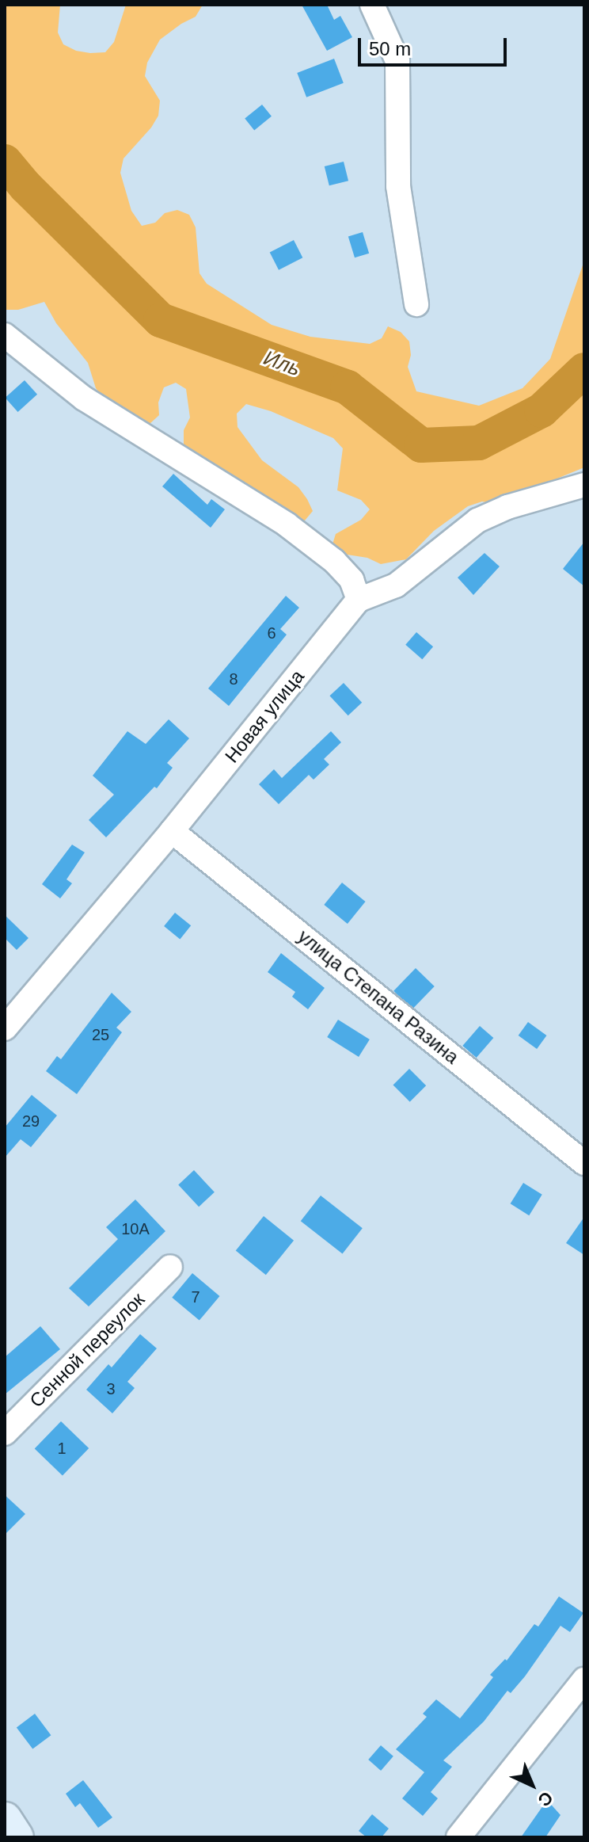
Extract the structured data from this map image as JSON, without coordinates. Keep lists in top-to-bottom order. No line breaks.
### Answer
{"streets":{"street":["Новая улица","улица Степана Разина","Сенной переулок"]},"crossings":[["Новая улица","улица Степана Разина"]],"water":["Иль"],"house_numbers":["6","8","25","29","10А","7","3","1"],"scale_bar":"50 m","north":"bottom right"}
